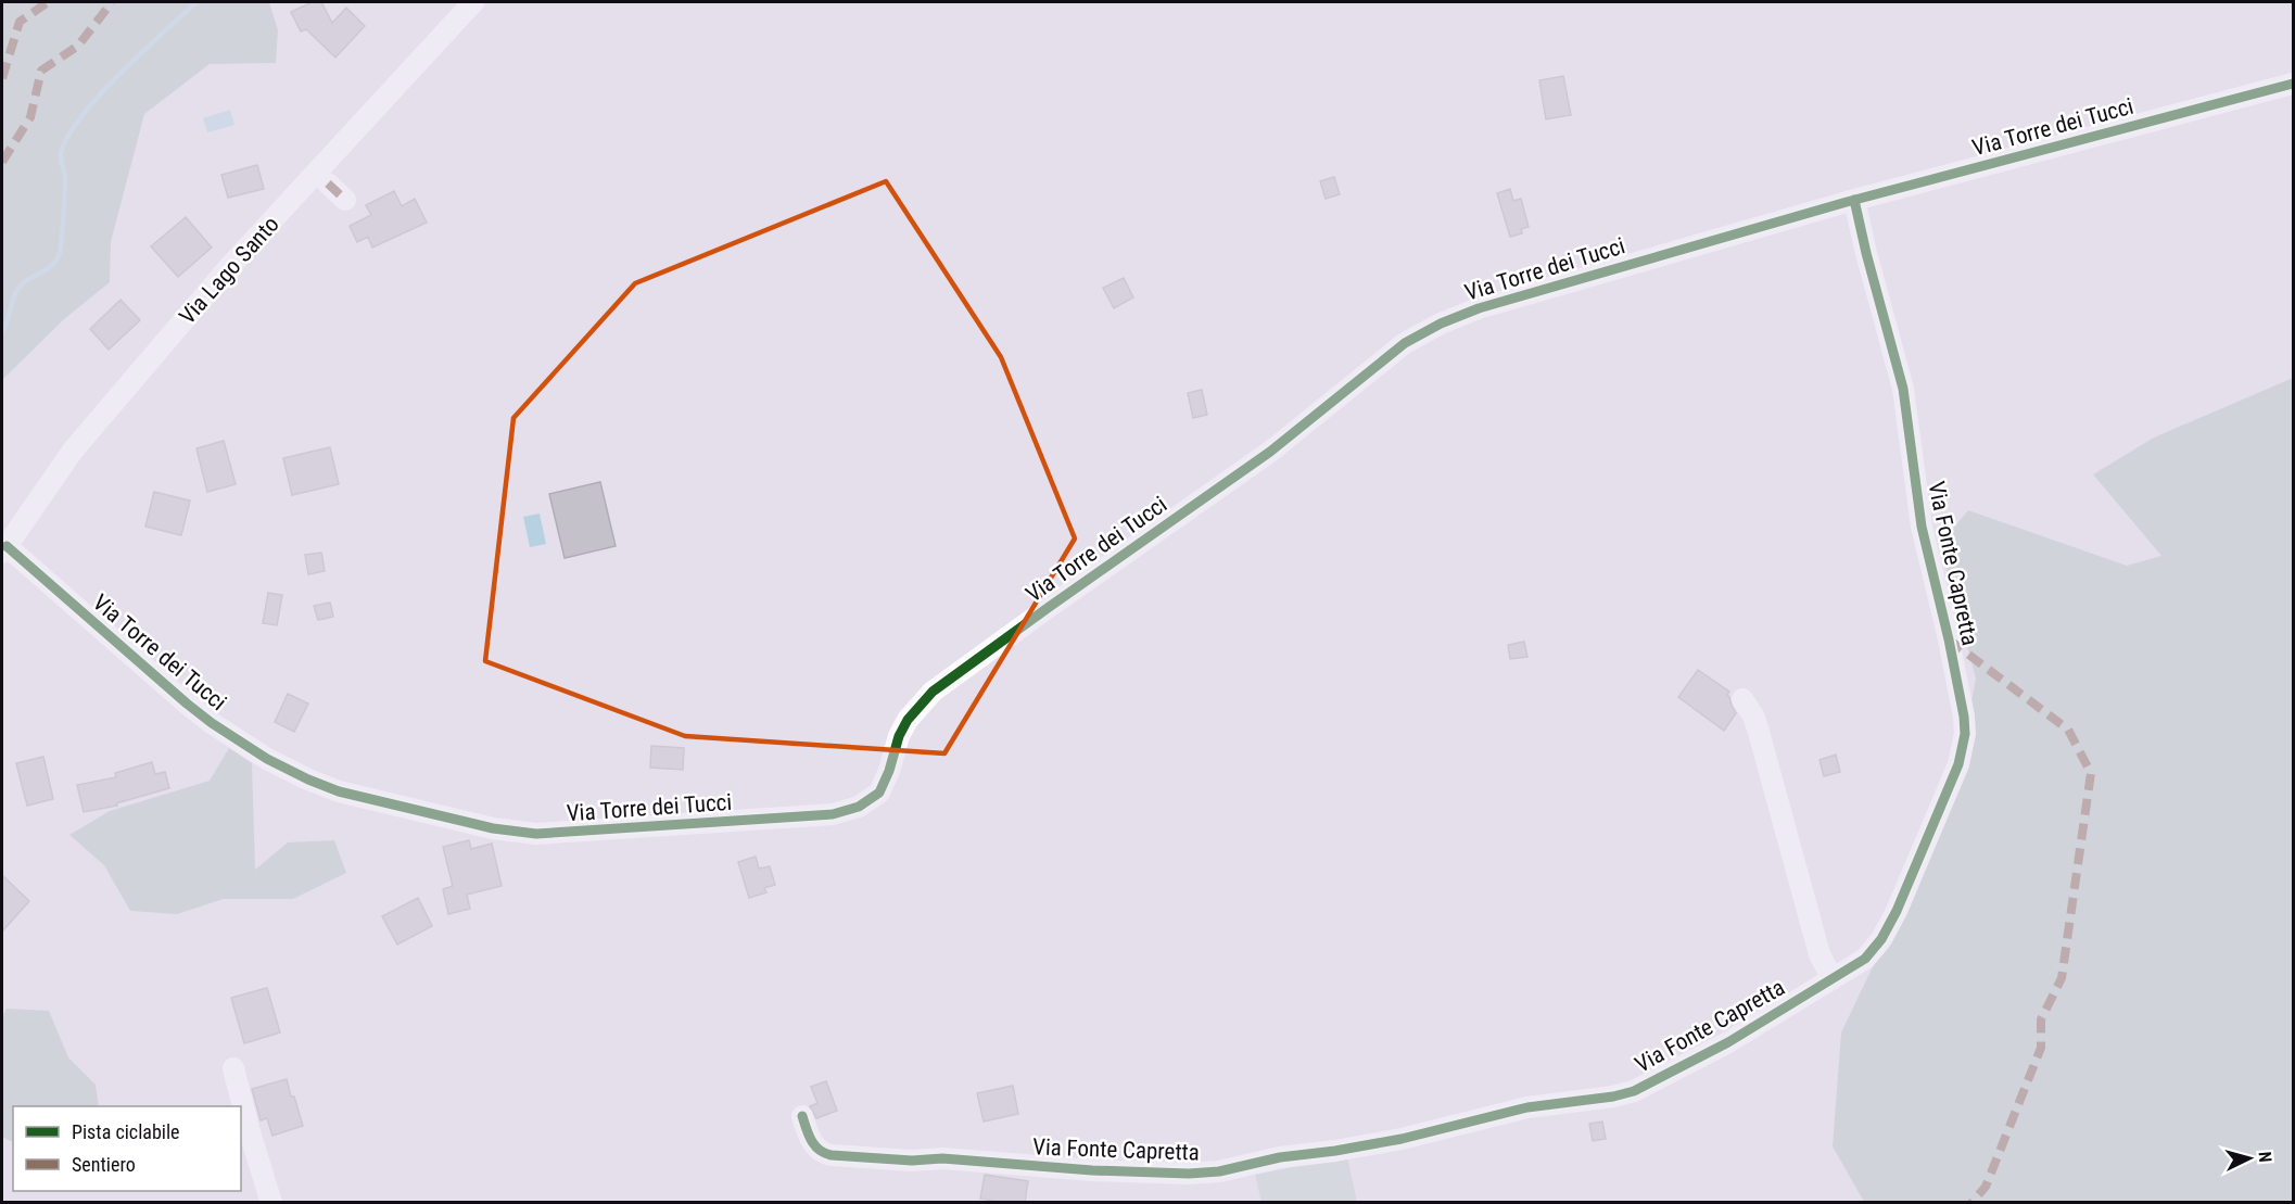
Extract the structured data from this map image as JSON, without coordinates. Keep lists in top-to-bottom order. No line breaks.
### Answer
{"streets":{"street":["Via Torre dei Tucci","Via Lago Santo","Via Fonte Capretta"]},"crossings":[["Via Torre dei Tucci","Via Lago Santo"],["Via Torre dei Tucci","Via Fonte Capretta"]],"legend":["Pista ciclabile","Sentiero"],"north":"right"}
